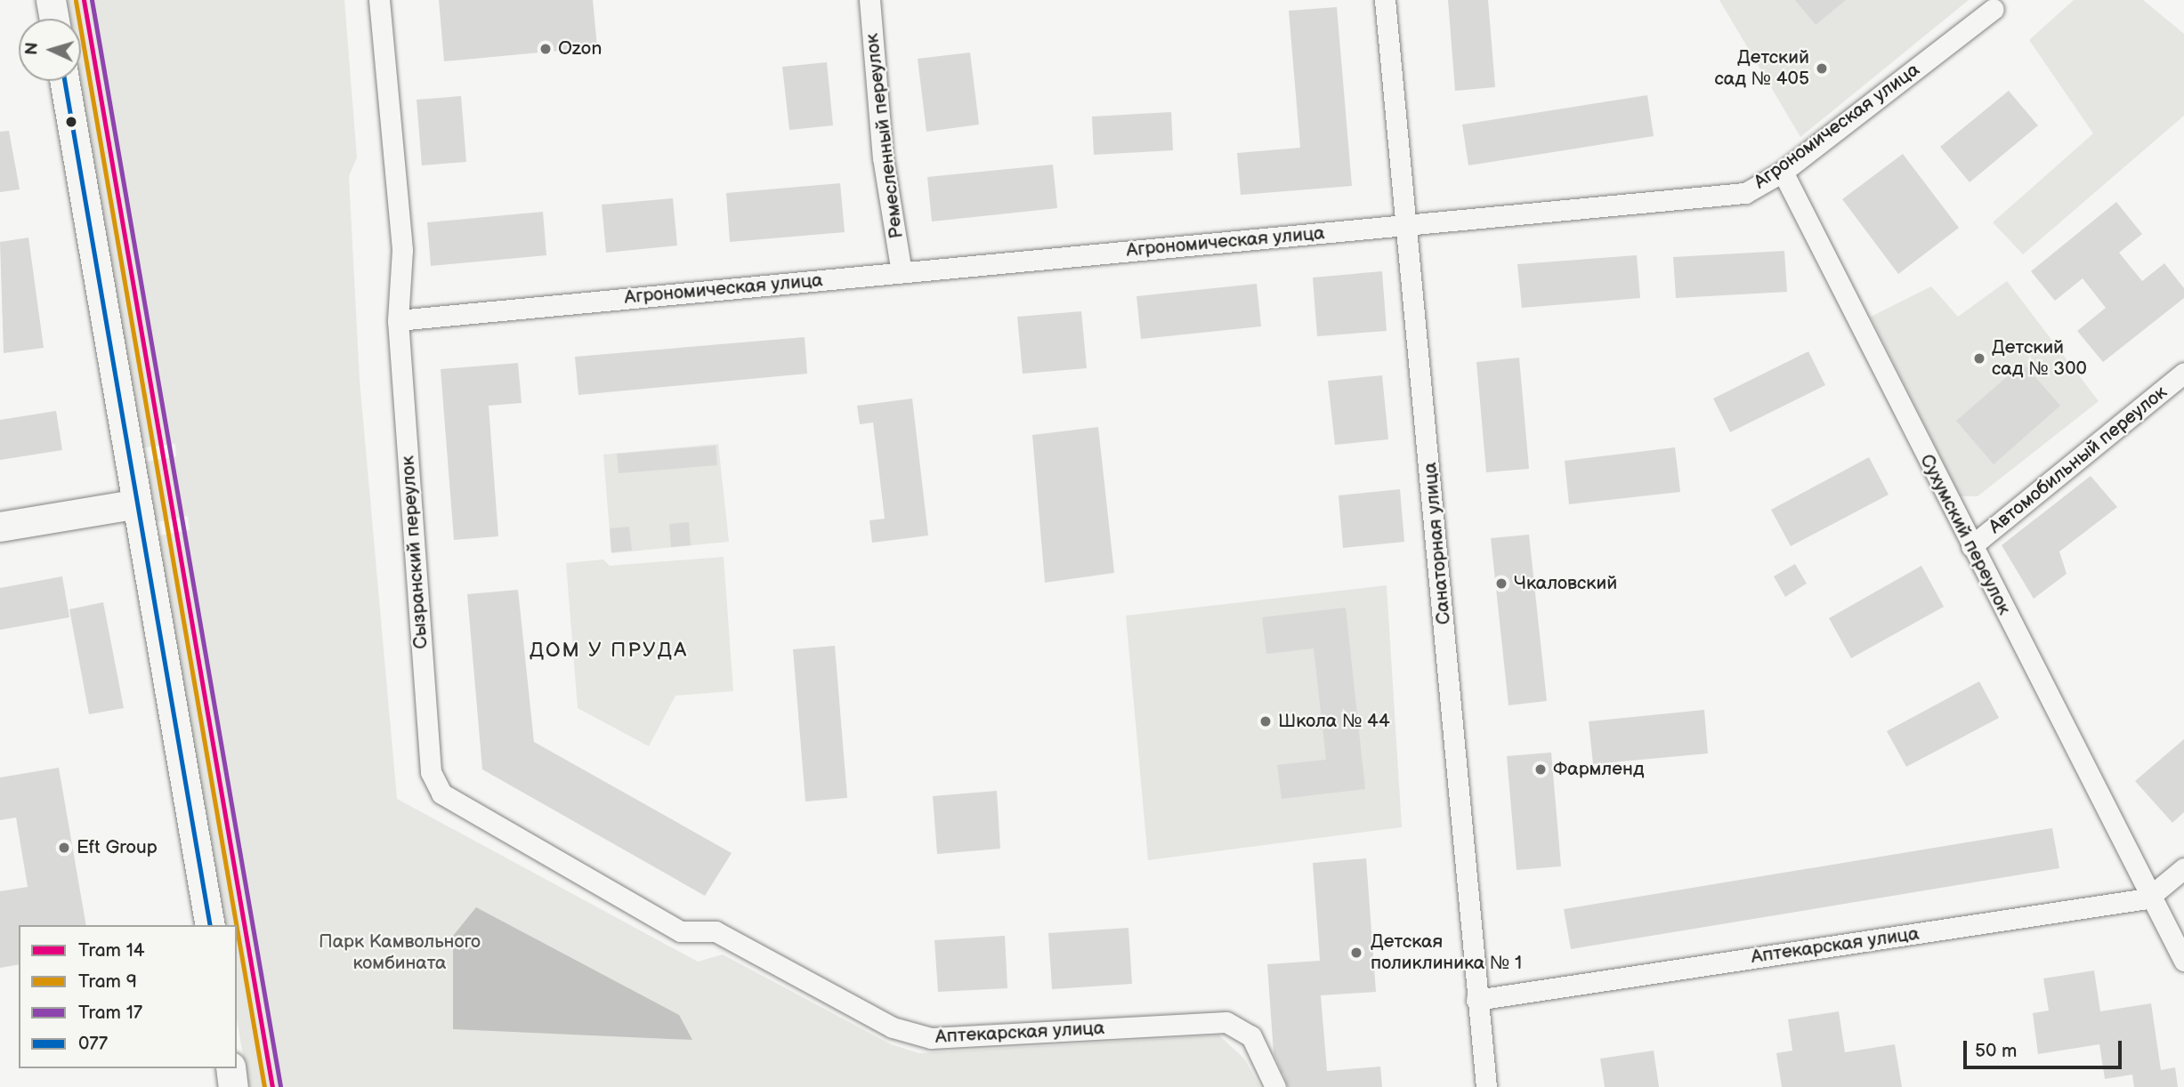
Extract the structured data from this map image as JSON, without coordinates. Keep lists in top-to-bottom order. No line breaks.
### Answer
{"streets":{"street":["Агрономическая улица","Ремесленный переулок","Автомобильный переулок","Сухумский переулок","Санаторная улица","Сызранский переулок","Аптекарская улица"]},"crossings":[["Агрономическая улица","Ремесленный переулок"],["Агрономическая улица","Сухумский переулок"],["Агрономическая улица","Санаторная улица"],["Агрономическая улица","Сызранский переулок"],["Автомобильный переулок","Сухумский переулок"],["Сухумский переулок","Аптекарская улица"],["Санаторная улица","Аптекарская улица"],["Сызранский переулок","Аптекарская улица"]],"districts":["ДОМ У ПРУДА"],"parks":["Парк Камвольного комбината"],"places":["Ozon","Детский сад № 405","Детский сад № 300","Чкаловский","Школа № 44","Фармленд","Eft Group","Детская поликлиника № 1"],"lines":["tram line 14","tram line 17","tram line 9","transit line 077"],"legend":["Tram 14","Tram 9","Tram 17","077"],"scale_bar":"50 m","north":"left"}
